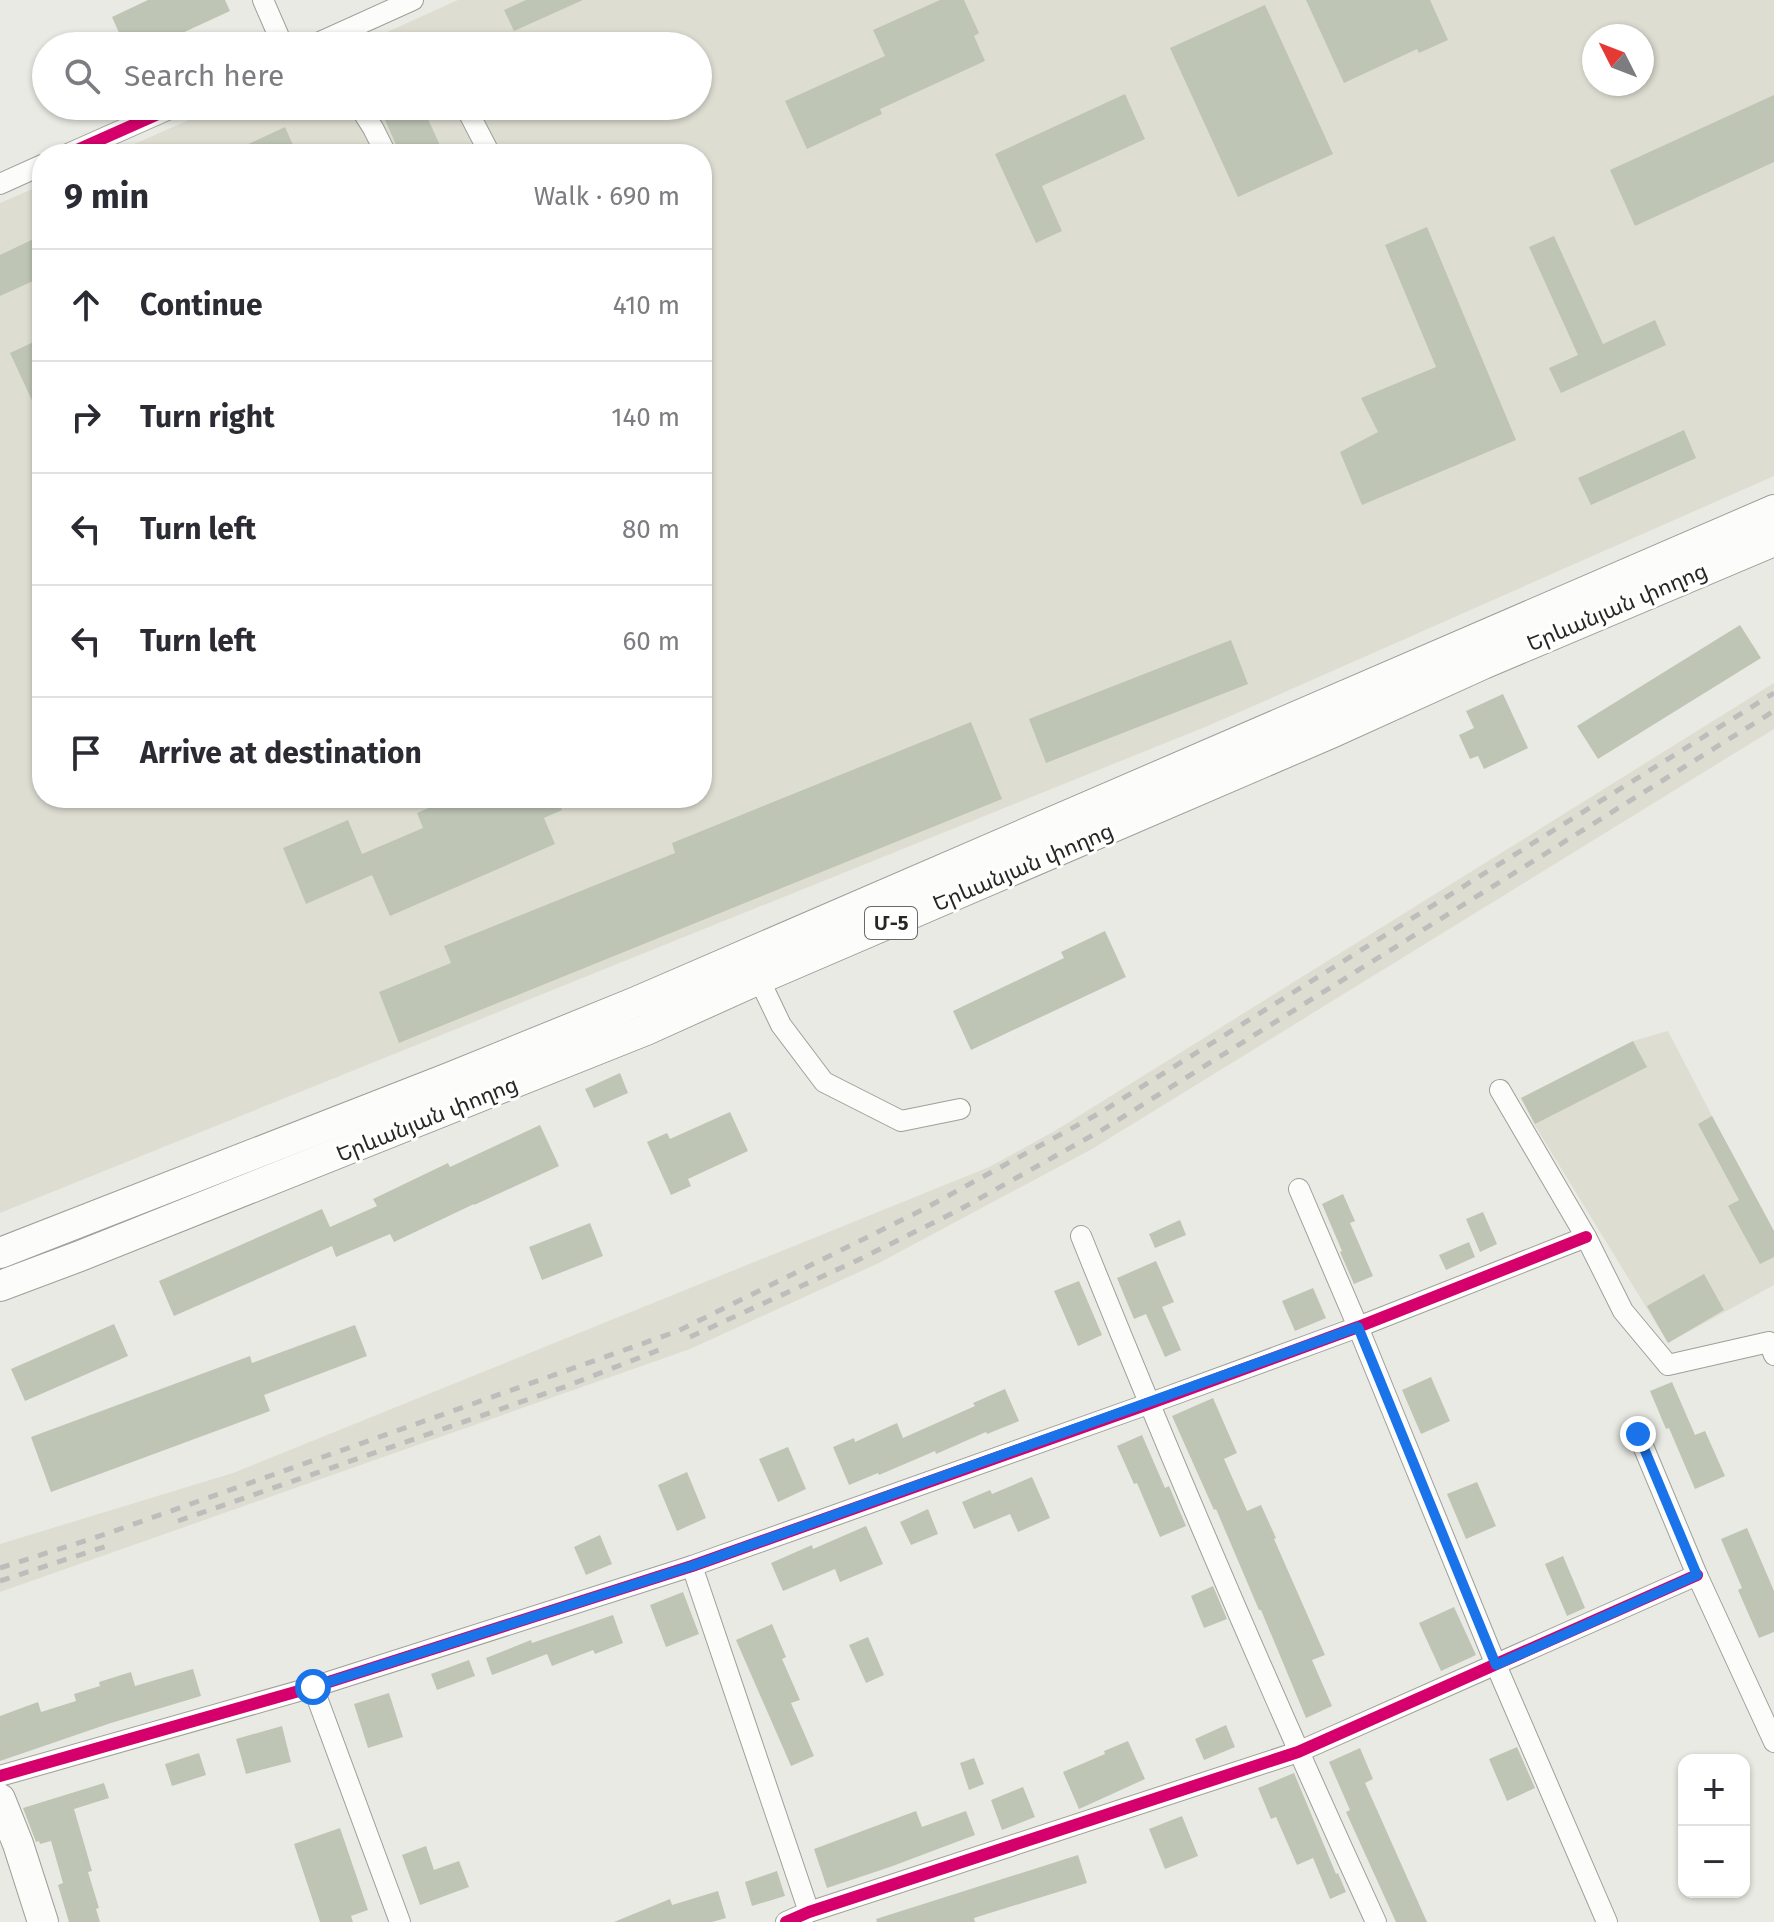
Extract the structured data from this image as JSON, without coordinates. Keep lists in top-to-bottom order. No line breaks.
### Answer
{"streets":{"highway":["Երևանյան փողոց","Մ-5"]},"north":"top left","page":{"search":"Search here","heading":["9 min","Walk · 690 m"],"list":[["Continue","410 m"],["Turn right","140 m"],["Turn left","80 m"],["Turn left","60 m"],"Arrive at destination"],"map_buttons":["+","−"]}}
